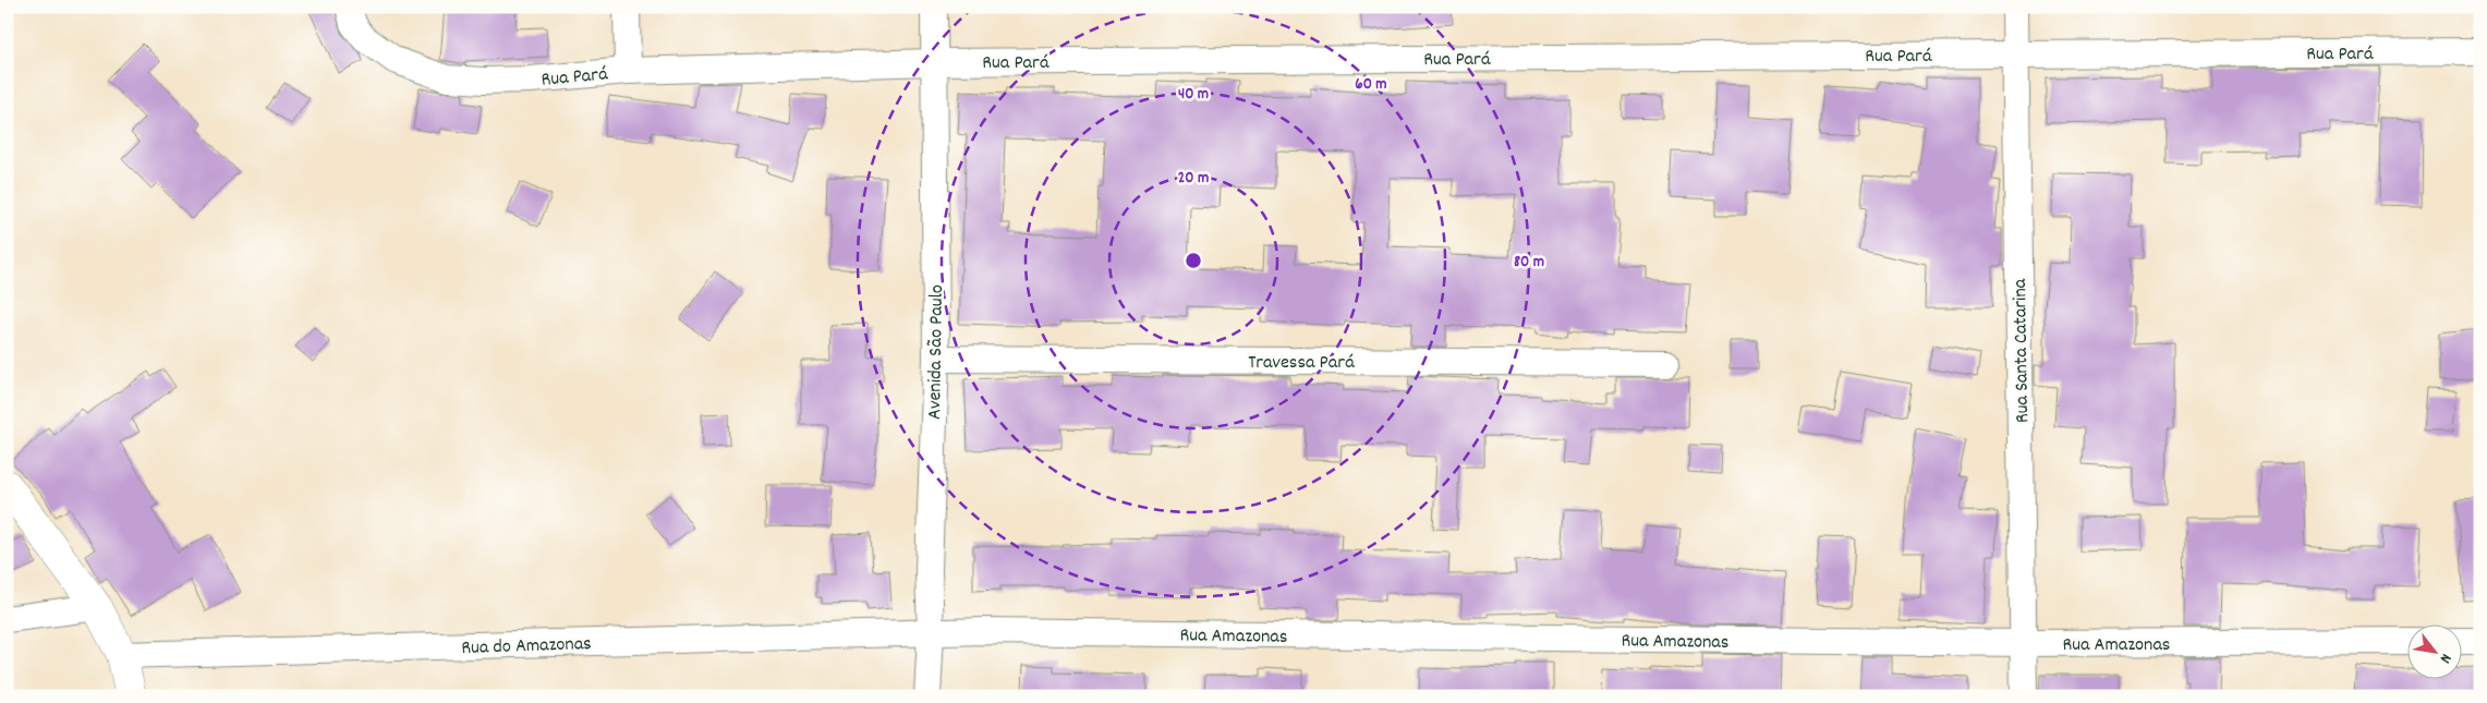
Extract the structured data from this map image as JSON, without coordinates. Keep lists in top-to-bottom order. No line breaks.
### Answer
{"streets":{"street":["Rua Pará","Rua Santa Catarina","Avenida São Paulo","Travessa Pará","Rua Amazonas","Rua do Amazonas"]},"crossings":[["Rua Pará","Rua Santa Catarina"],["Rua Pará","Avenida São Paulo"],["Rua Santa Catarina","Rua Amazonas"],["Avenida São Paulo","Travessa Pará"],["Avenida São Paulo","Rua Amazonas"],["Avenida São Paulo","Rua do Amazonas"],["Rua Amazonas","Rua do Amazonas"]],"north":"bottom right","rings":["60 m","40 m","20 m","80 m"]}
